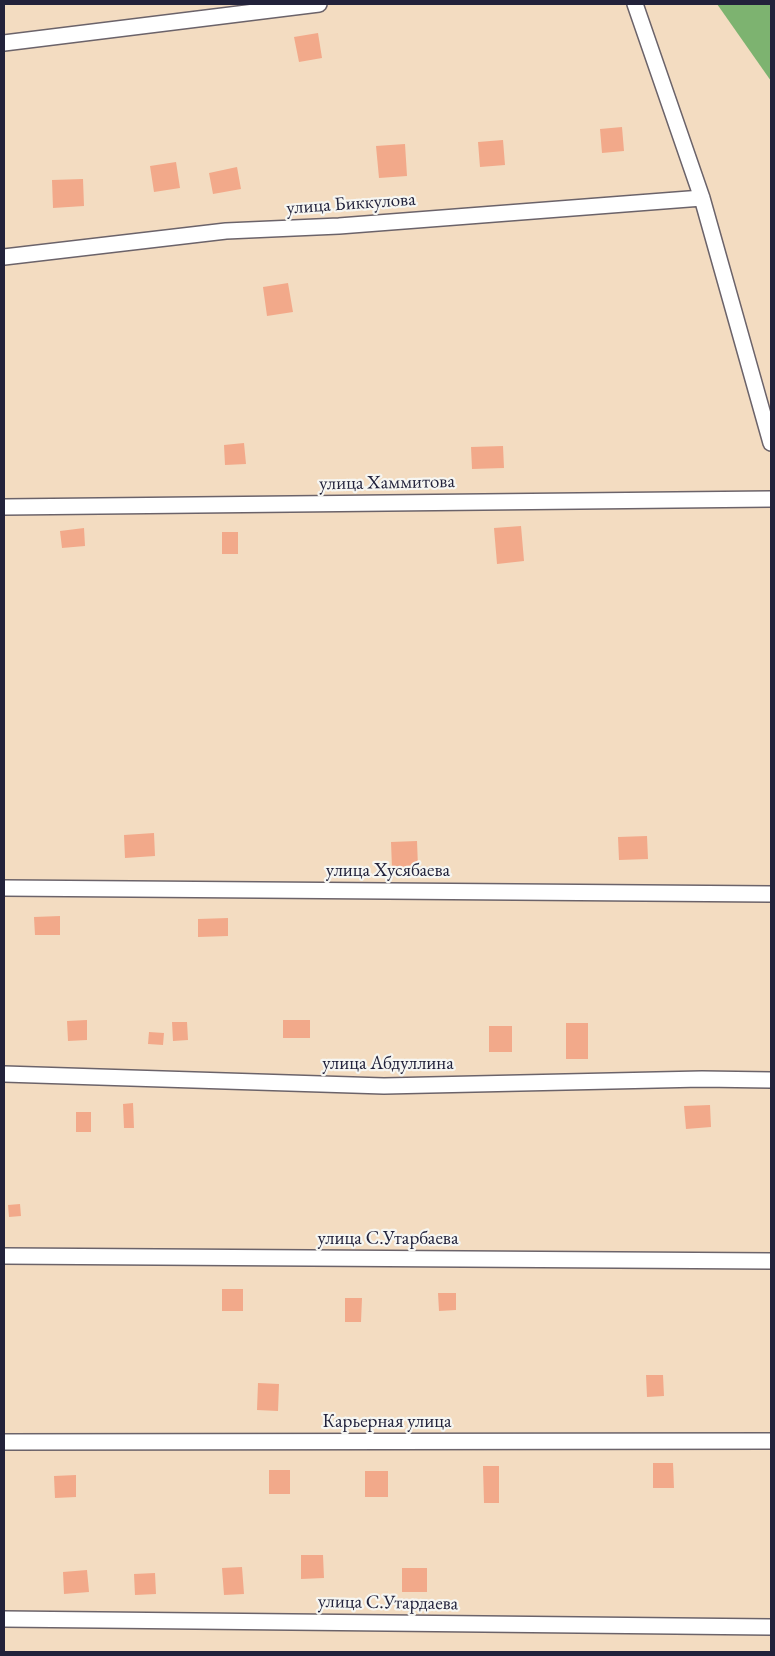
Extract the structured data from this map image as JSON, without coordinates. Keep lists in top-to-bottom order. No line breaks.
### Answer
{"streets":{"street":["улица Биккулова","улица Хаммитова","улица Хусябаева","улица Абдуллина","улица С.Утарбаева","Карьерная улица","улица С.Утардаева"]}}
